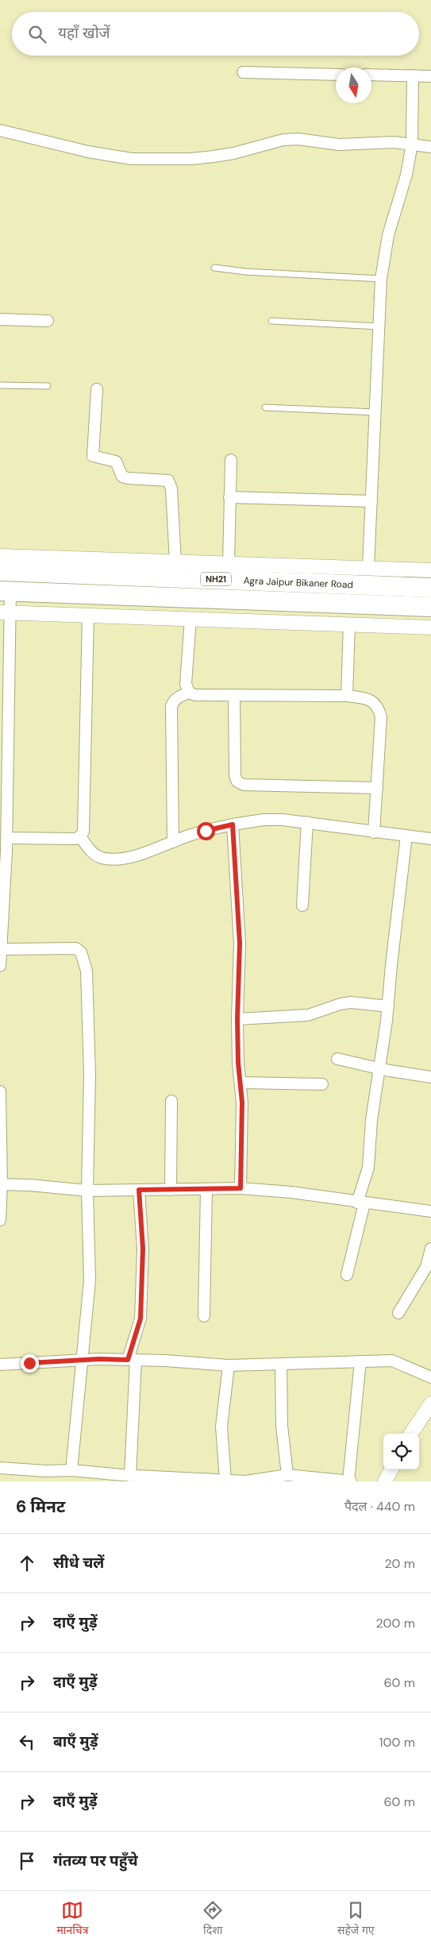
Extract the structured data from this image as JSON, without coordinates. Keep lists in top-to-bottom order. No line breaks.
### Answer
{"streets":{"highway":["NH21","Agra Jaipur Bikaner Road"]},"north":"bottom","page":{"search":"यहाँ खोजें","heading":["6 मिनट","पैदल · 440 m"],"list":[["सीधे चलें","20 m"],["दाएँ मुड़ें","200 m"],["दाएँ मुड़ें","60 m"],["बाएँ मुड़ें","100 m"],["दाएँ मुड़ें","60 m"],"गंतव्य पर पहुँचे"],"nav":["मानचित्र","दिशा","सहेजे गए"]}}
